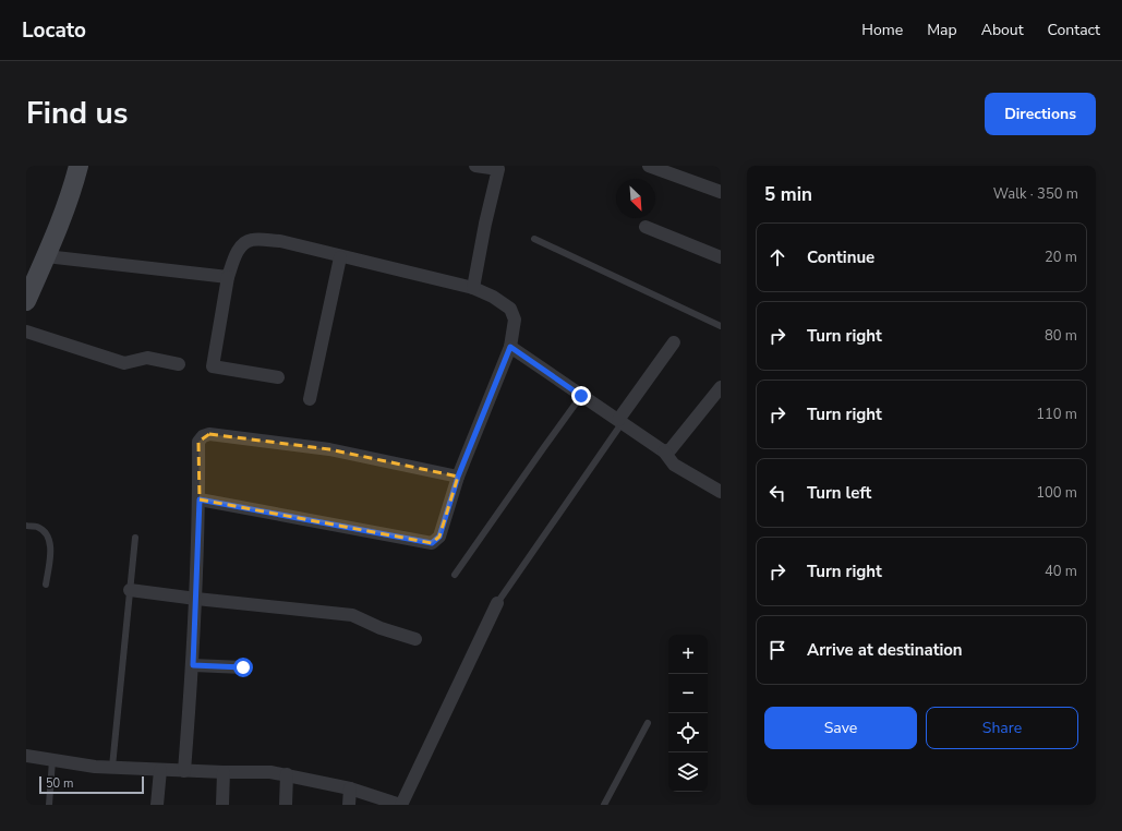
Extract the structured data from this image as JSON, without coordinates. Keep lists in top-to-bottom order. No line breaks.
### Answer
{"scale_bar":"50 m","north":"bottom right","page":{"header":"Locato","nav":["Home","Map","About","Contact"],"title":"Find us","buttons":["Directions",["Save","Share"]],"heading":["5 min","Walk · 350 m"],"list":[["Continue","20 m"],["Turn right","80 m"],["Turn right","110 m"],["Turn left","100 m"],["Turn right","40 m"],"Arrive at destination"],"map_buttons":["+","−"],"scale":"50 m"}}
